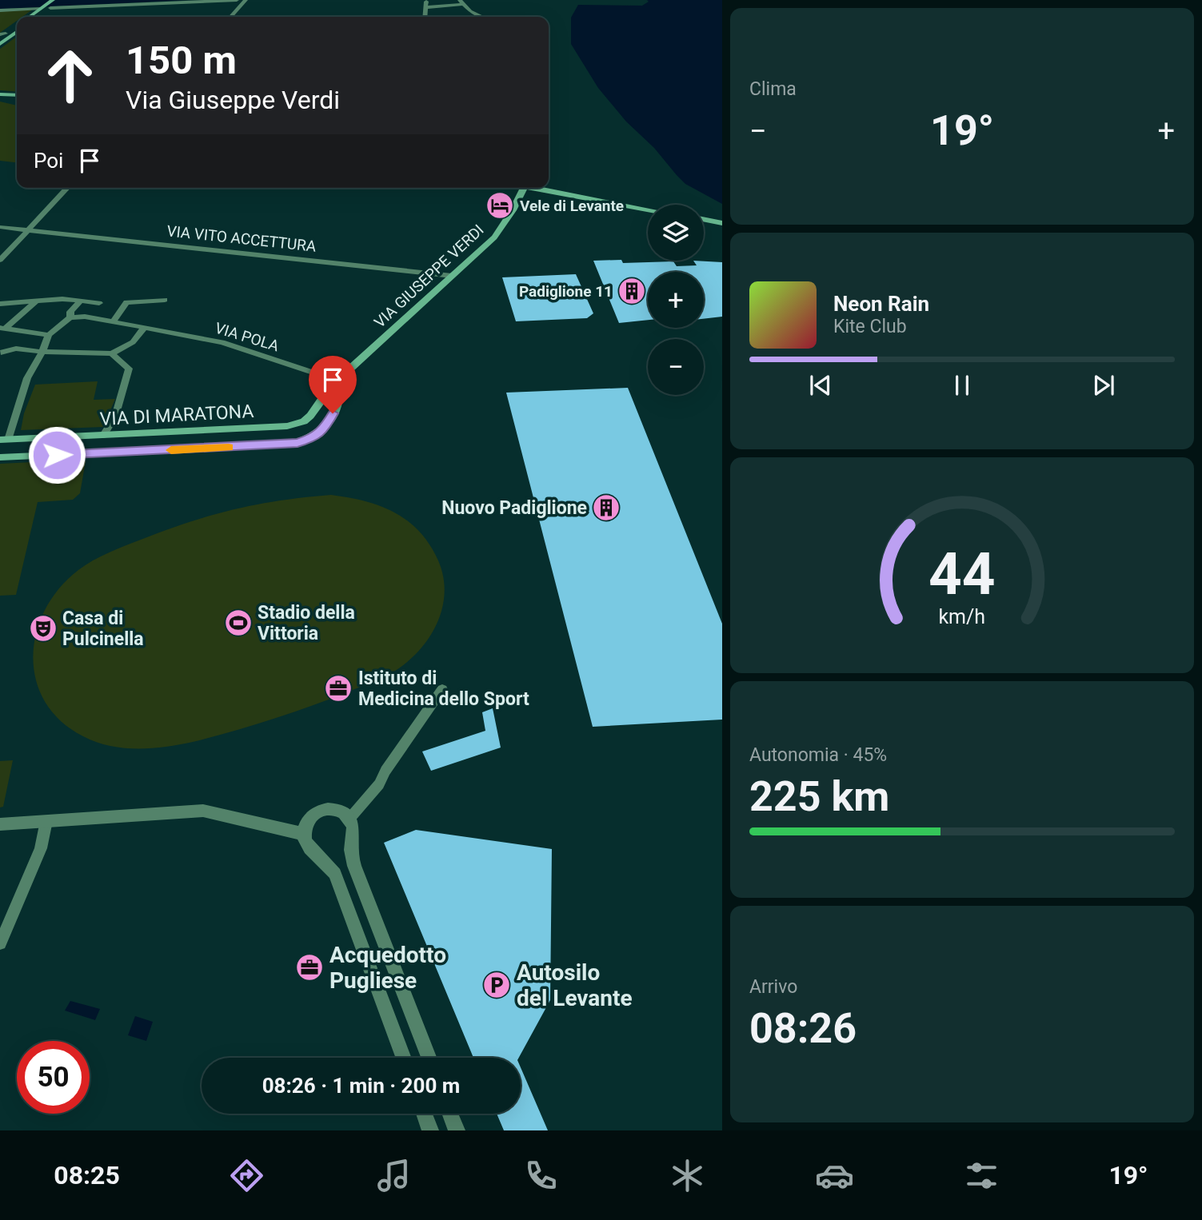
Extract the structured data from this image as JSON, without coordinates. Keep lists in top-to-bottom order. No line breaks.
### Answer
{"streets":{"main road":["VIA GIUSEPPE VERDI","VIA DI MARATONA"],"street":["VIA VITO ACCETTURA","VIA POLA"]},"crossings":[["VIA VITO ACCETTURA","VIA GIUSEPPE VERDI"],["VIA GIUSEPPE VERDI","VIA POLA"],["VIA GIUSEPPE VERDI","VIA DI MARATONA"],["VIA POLA","VIA DI MARATONA"]],"places":{"hotel":["Vele di Levante"],"building":["Padiglione 11","Nuovo Padiglione"],"sports":["Stadio della Vittoria"],"theatre":["Casa di Pulcinella"],"office":["Istituto di Medicina dello Sport","Acquedotto Pugliese"],"parking":["Autosilo del Levante"]},"page":{"tile":["Clima",["Autonomia · 45%","225 km"],["Arrivo","08:26"]],"turn":["150 m","Via Giuseppe Verdi"],"heat":["−","19°","+"],"then":"Poi","map_buttons":["+","−"],"song":["Neon Rain","Kite Club"],"limit":"50","trip":"08:26 · 1 min · 200 m","tabs":["08:25","19°"],"gauge":["44","km/h"]}}
